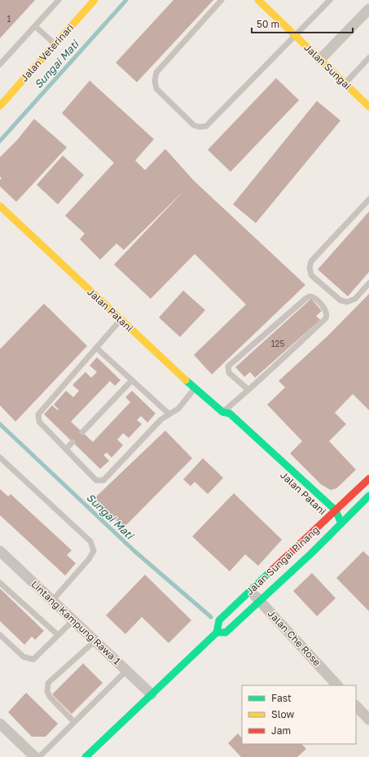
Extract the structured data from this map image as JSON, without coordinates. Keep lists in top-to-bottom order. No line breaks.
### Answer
{"streets":{"main road":["Jalan Veterinari","Jalan Sungai","Jalan Patani","Jalan Sungai Pinang"],"street":["Lintang Kampung Rawa 1","Jalan Che Rose"]},"crossings":[["Jalan Patani","Jalan Sungai Pinang"],["Jalan Sungai Pinang","Lintang Kampung Rawa 1"],["Jalan Sungai Pinang","Jalan Che Rose"]],"water":["Sungai Mati"],"house_numbers":["1","125"],"legend":["Fast","Slow","Jam"],"scale_bar":"50 m"}
